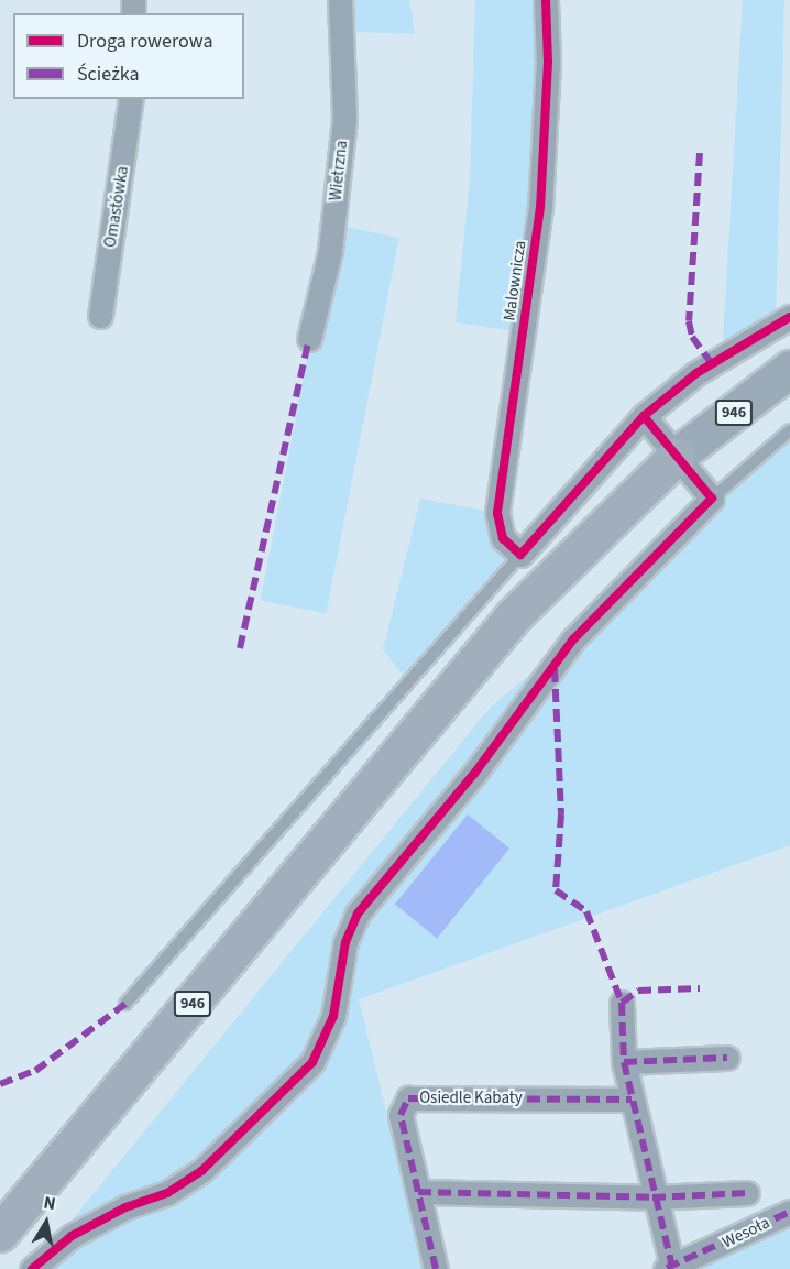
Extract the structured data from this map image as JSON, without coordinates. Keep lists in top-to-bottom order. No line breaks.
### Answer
{"streets":{"highway":["946"],"street":["Wietrzna","Omastówka","Malownicza","Osiedle Kabaty","Wesoła"]},"legend":["Droga rowerowa","Ścieżka"],"north":"top"}
